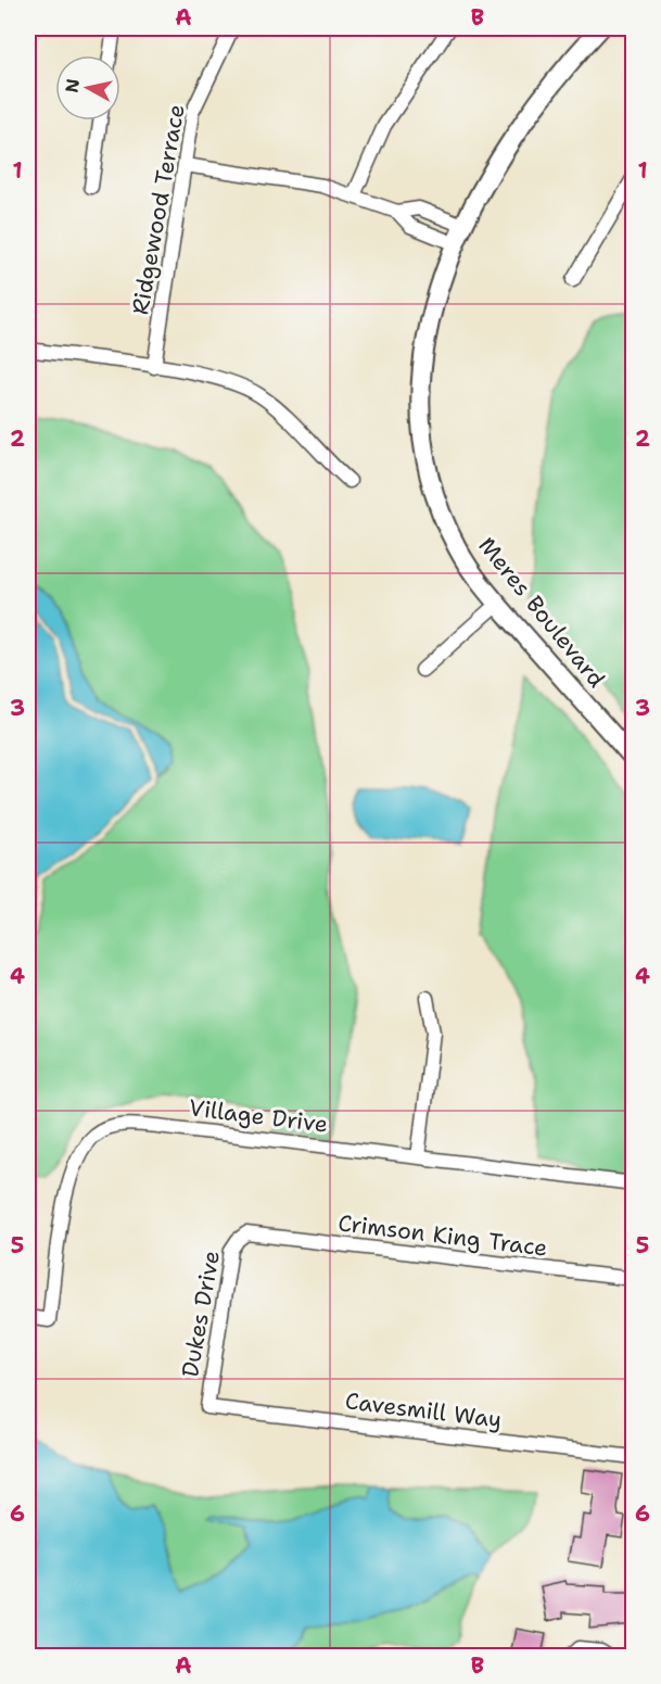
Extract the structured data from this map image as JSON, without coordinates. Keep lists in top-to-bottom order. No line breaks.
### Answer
{"streets":{"street":["Ridgewood Terrace","Meres Boulevard","Village Drive","Crimson King Trace","Dukes Drive","Cavesmill Way"]},"crossings":[["Crimson King Trace","Dukes Drive"],["Dukes Drive","Cavesmill Way"]],"north":"left","grid":{"columns":["A","B"],"rows":["1","2","3","4","5","6"]}}
